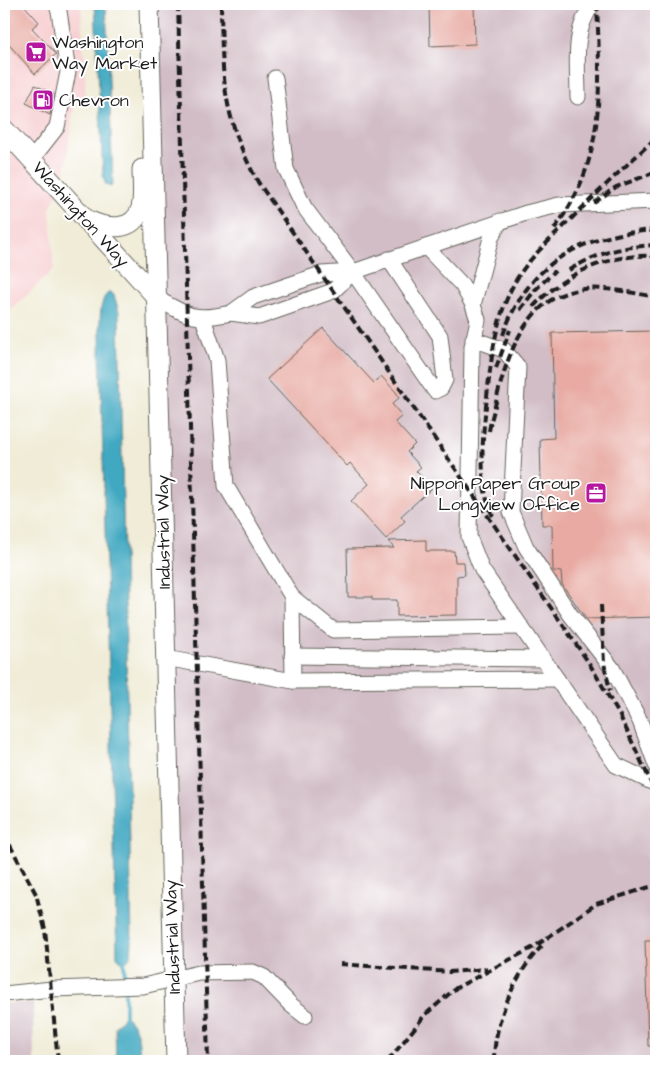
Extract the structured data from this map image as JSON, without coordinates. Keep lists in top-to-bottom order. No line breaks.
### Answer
{"streets":{"main road":["Washington Way","Industrial Way"]},"crossings":[["Washington Way","Industrial Way"]],"places":{"supermarket":["Washington Way Market"],"fuel station":["Chevron"],"office":["Nippon Paper Group Longview Office"]}}
